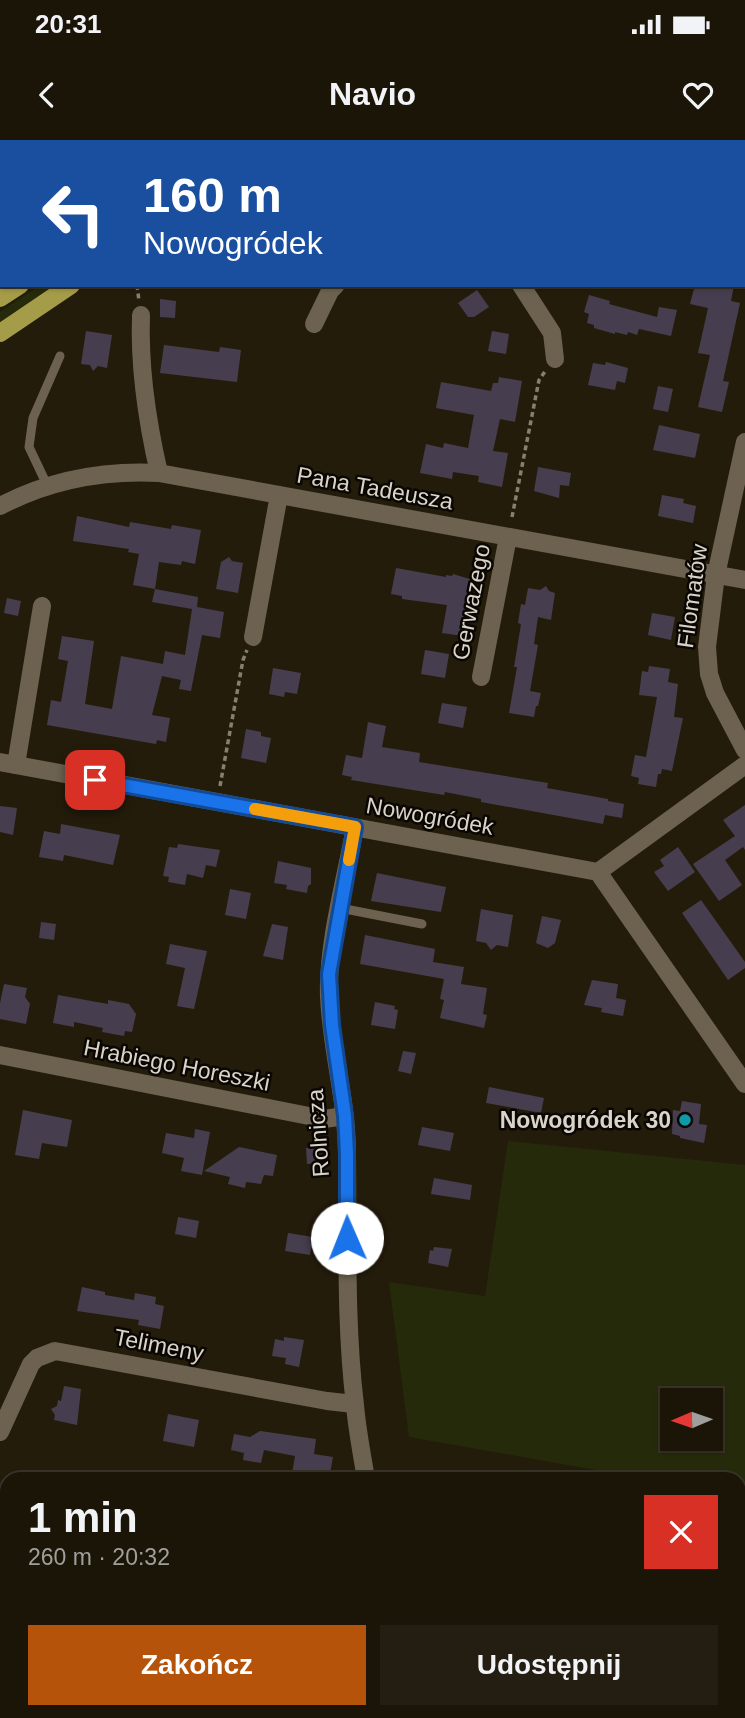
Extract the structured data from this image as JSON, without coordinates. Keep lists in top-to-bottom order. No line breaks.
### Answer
{"streets":{"street":["Pana Tadeusza","Filomatów","Gerwazego","Nowogródek","Hrabiego Horeszki","Rolnicza","Telimeny"]},"crossings":[["Pana Tadeusza","Filomatów"],["Pana Tadeusza","Gerwazego"],["Nowogródek","Rolnicza"],["Hrabiego Horeszki","Rolnicza"],["Rolnicza","Telimeny"]],"places":["Nowogródek 30"],"north":"left","page":{"status":"20:31","header":"Navio","turn":["160 m","Nowogródek"],"heading":["1 min","260 m · 20:32"],"buttons":["Zakończ","Udostępnij"]}}
